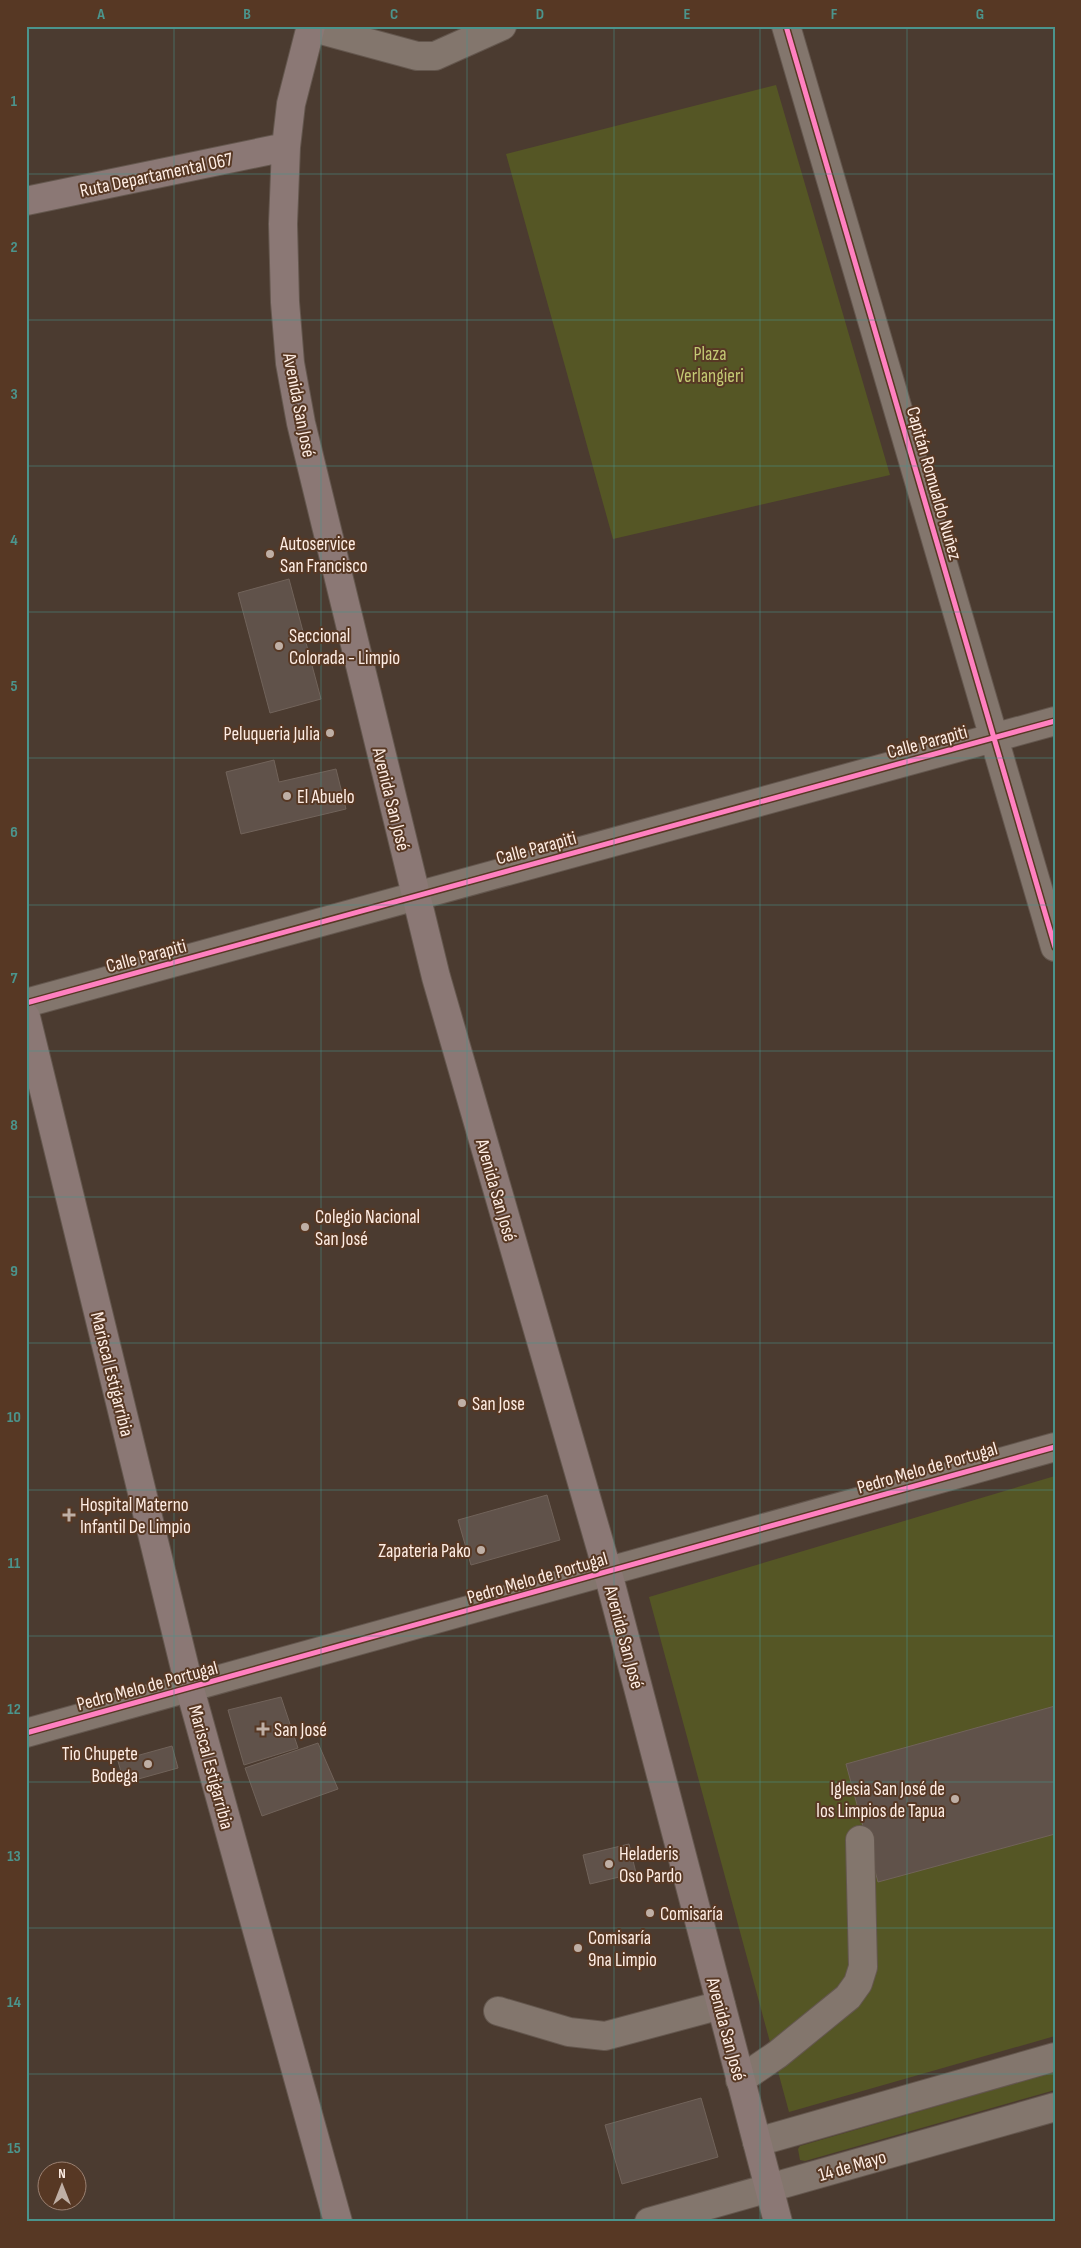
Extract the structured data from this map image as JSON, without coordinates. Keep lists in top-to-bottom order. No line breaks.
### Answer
{"streets":{"main road":["Ruta Departamental 067","Avenida San José","Mariscal Estigarribia"],"street":["Capitán Romualdo Nuñez","Calle Parapiti","Pedro Melo de Portugal","14 de Mayo"]},"crossings":[["Ruta Departamental 067","Avenida San José"],["Avenida San José","Calle Parapiti"],["Avenida San José","Pedro Melo de Portugal"],["Avenida San José","14 de Mayo"],["Capitán Romualdo Nuñez","Calle Parapiti"],["Mariscal Estigarribia","Pedro Melo de Portugal"]],"parks":["Plaza Verlangieri"],"places":{"other":["Autoservice San Francisco","Seccional Colorada - Limpio","Peluqueria Julia","El Abuelo","Colegio Nacional San José","San Jose","Zapateria Pako","Tio Chupete Bodega","Iglesia San José de los Limpios de Tapua","Heladeris Oso Pardo","Comisaría","Comisaría 9na Limpio"],"health":["Hospital Materno Infantil De Limpio","San José"]},"north":"top","grid":{"columns":["A","B","C","D","E","F","G"],"rows":["1","2","3","4","5","6","7","8","9","10","11","12","13","14","15"]}}
